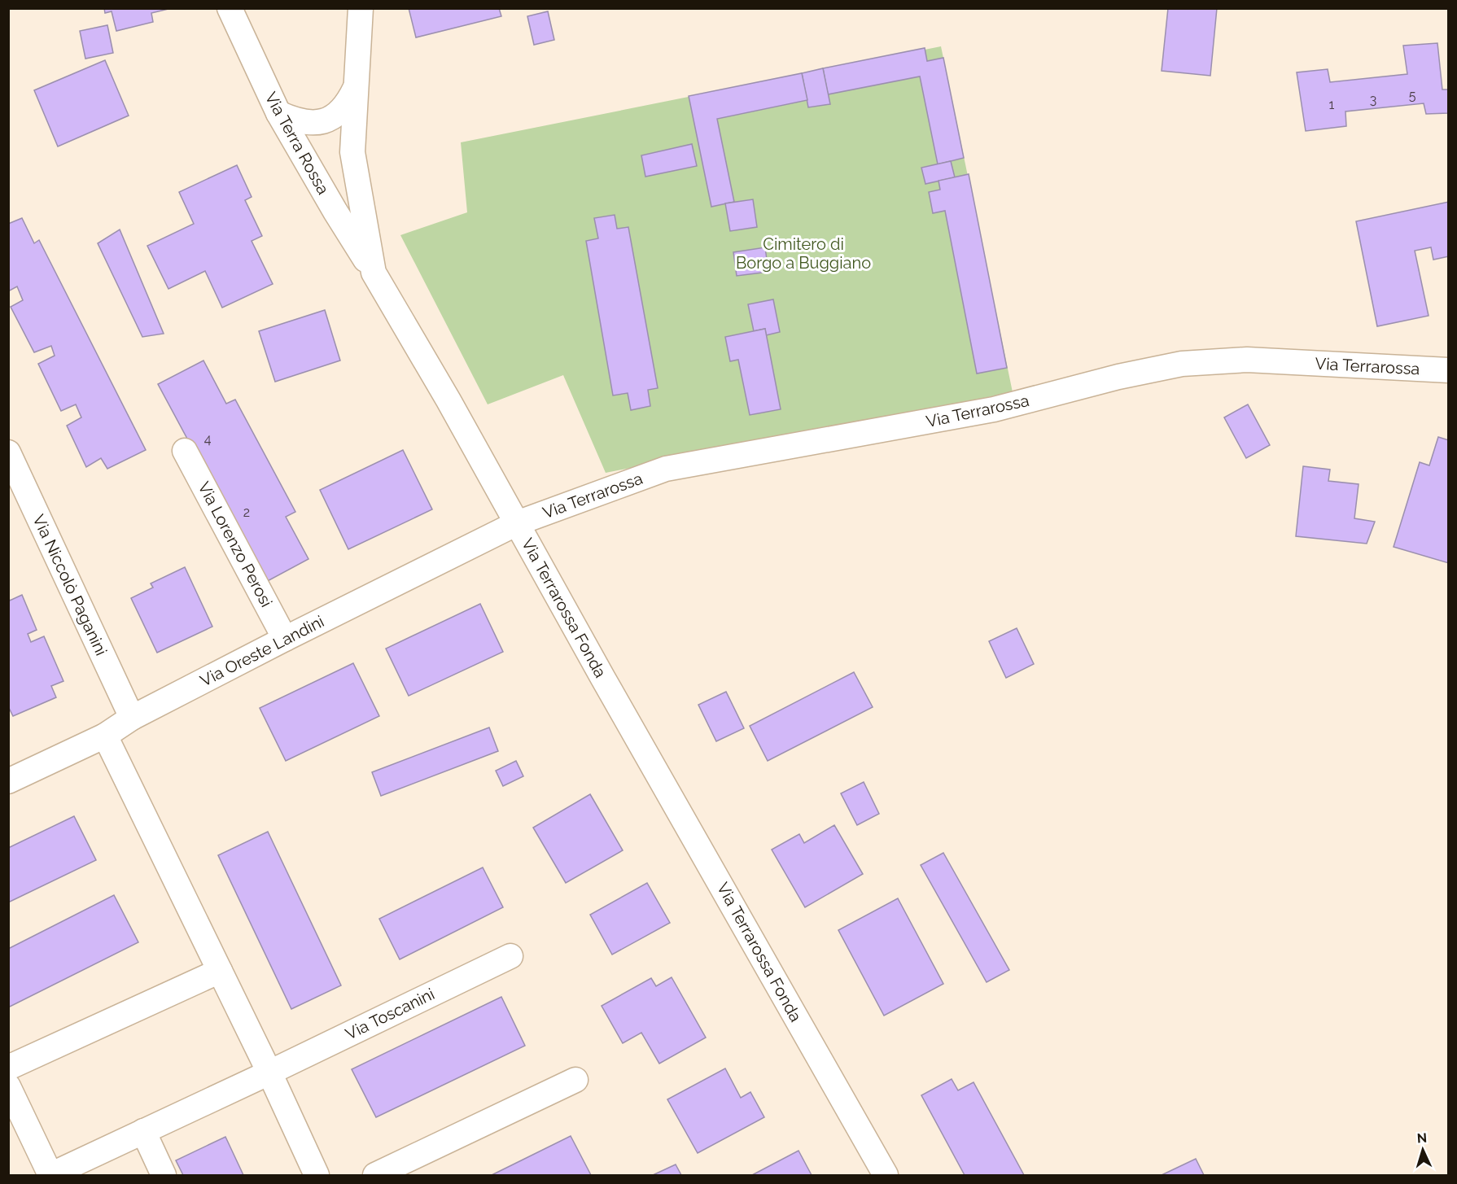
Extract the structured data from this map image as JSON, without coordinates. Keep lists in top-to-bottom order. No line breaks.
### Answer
{"streets":{"street":["Via Terra Rossa","Via Terrarossa","Via Lorenzo Perosi","Via Niccolò Paganini","Via Terrarossa Fonda","Via Oreste Landini","Via Toscanini"]},"crossings":[["Via Terra Rossa","Via Terrarossa Fonda"],["Via Terrarossa","Via Terrarossa Fonda"],["Via Terrarossa","Via Oreste Landini"],["Via Lorenzo Perosi","Via Oreste Landini"],["Via Niccolò Paganini","Via Oreste Landini"],["Via Terrarossa Fonda","Via Oreste Landini"]],"parks":["Cimitero di Borgo a Buggiano"],"house_numbers":["5","3","1","4","2"],"north":"top"}
